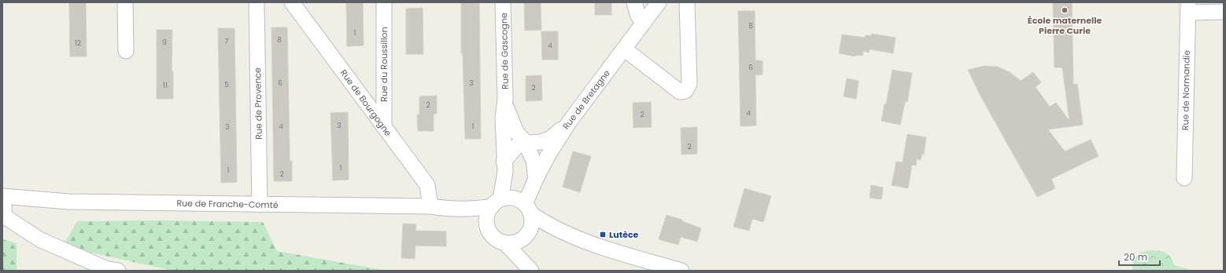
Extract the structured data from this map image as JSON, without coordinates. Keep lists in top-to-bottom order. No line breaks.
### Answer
{"streets":{"street":["Rue de Gascogne","Rue du Roussillon","Rue de Normandie","Rue de Bretagne","Rue de Bourgogne","Rue de Provence","Rue de Franche-Comté"]},"crossings":[["Rue de Gascogne","Rue de Bretagne"],["Rue de Gascogne","Rue de Franche-Comté"],["Rue du Roussillon","Rue de Bourgogne"],["Rue de Bretagne","Rue de Franche-Comté"],["Rue de Bourgogne","Rue de Franche-Comté"],["Rue de Provence","Rue de Franche-Comté"]],"places":{"other":["École maternelle Pierre Curie"],"transit":["Lutèce"]},"house_numbers":["8","1","8","7","9","12","4","6","6","3","5","11","2","2","4","2","3","4","1","3","2","1","1","2"],"scale_bar":"20 m"}
